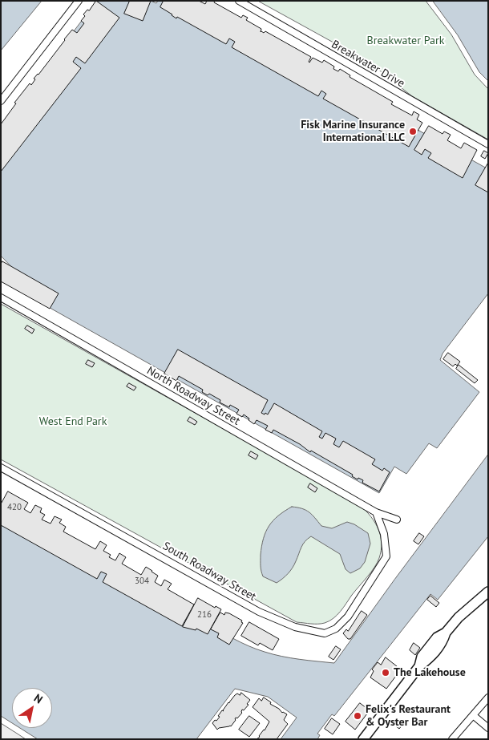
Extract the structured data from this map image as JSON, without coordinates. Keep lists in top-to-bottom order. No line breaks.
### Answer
{"streets":{"street":["Breakwater Drive","North Roadway Street","South Roadway Street"]},"crossings":[["North Roadway Street","South Roadway Street"]],"parks":["Breakwater Park","West End Park"],"places":["Fisk Marine Insurance International LLC","The Lakehouse","Felix's Restaurant & Oyster Bar"],"house_numbers":["420","304","216"],"north":"top right"}
